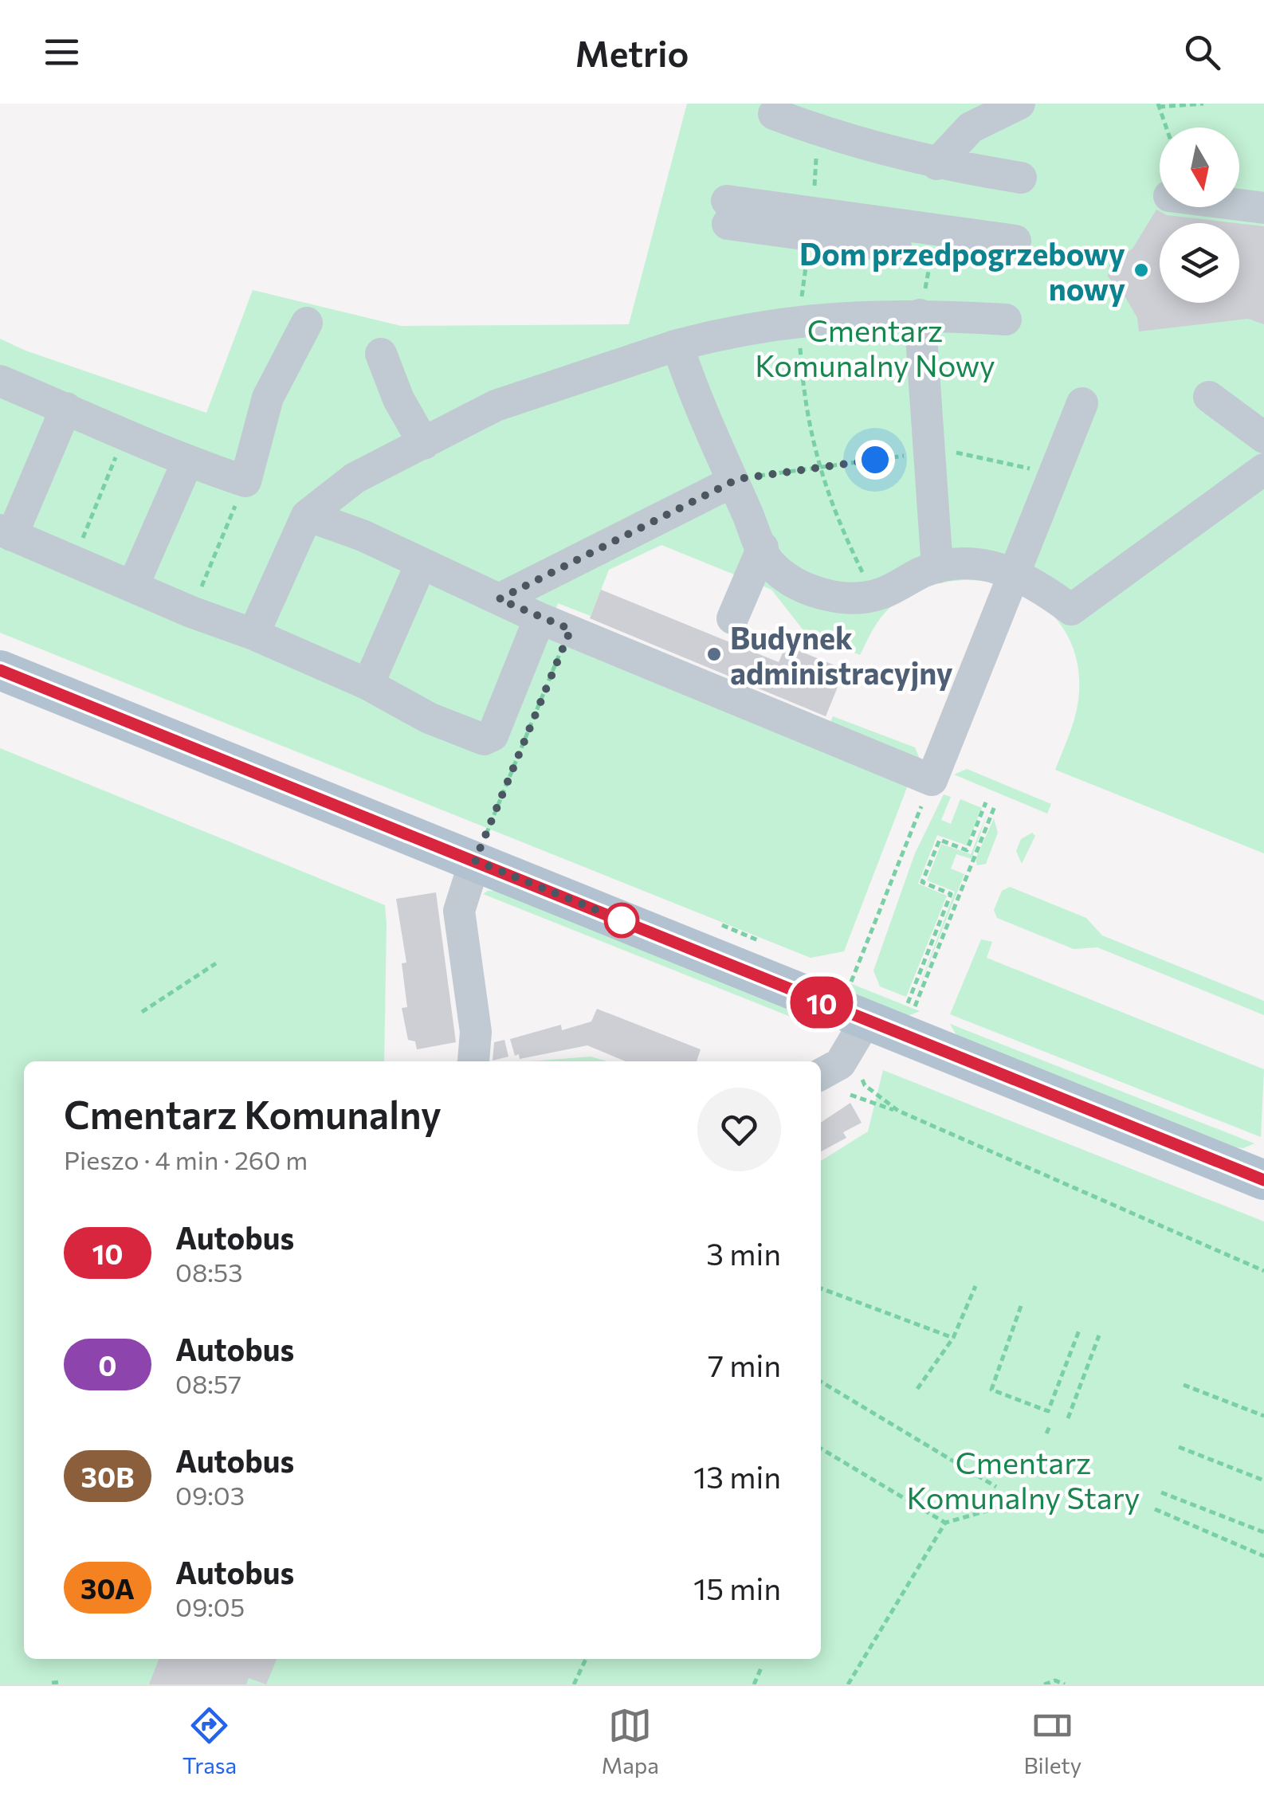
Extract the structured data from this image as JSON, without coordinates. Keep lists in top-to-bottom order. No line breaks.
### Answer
{"parks":["Cmentarz Komunalny Nowy","Cmentarz Komunalny Stary"],"places":["Dom przedpogrzebowy nowy","Budynek administracyjny"],"lines":["bus line 10"],"north":"bottom","page":{"header":"Metrio","on_map":"10","heading":["Cmentarz Komunalny","Pieszo · 4 min · 260 m"],"list":[{"mark":"10","name":"Autobus","note":"08:53","value":"3 min"},{"mark":"0","name":"Autobus","note":"08:57","value":"7 min"},{"mark":"30B","name":"Autobus","note":"09:03","value":"13 min"},{"mark":"30A","name":"Autobus","note":"09:05","value":"15 min"}],"tabs":["Trasa","Mapa","Bilety"]}}
